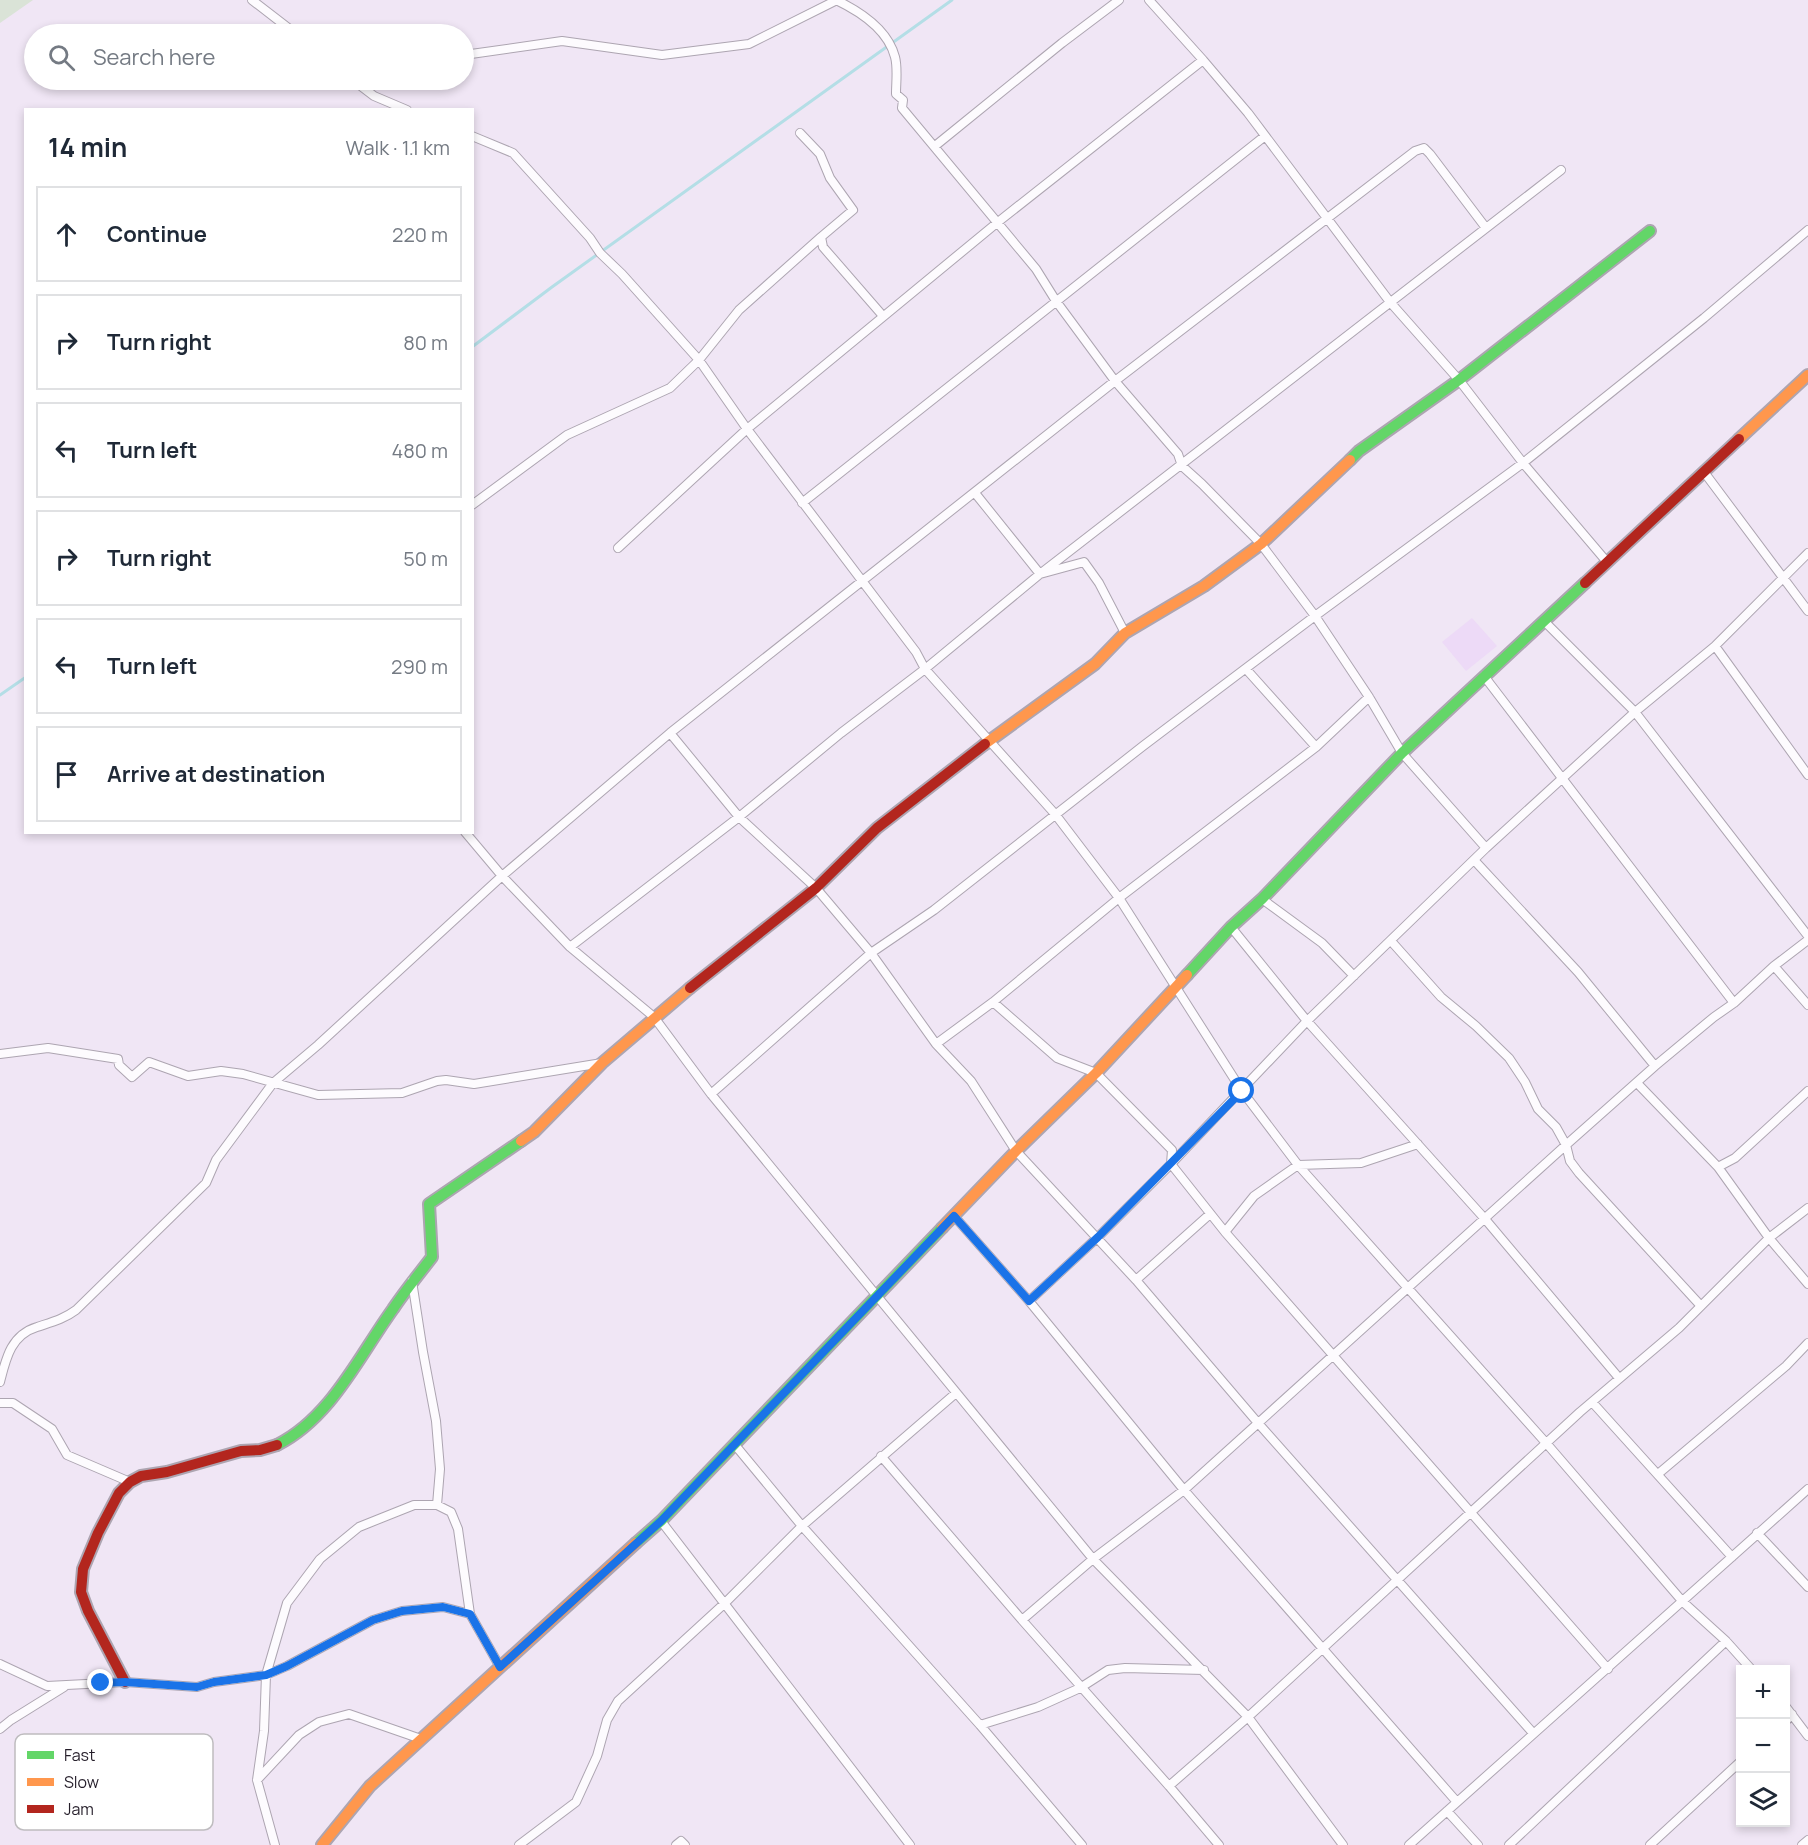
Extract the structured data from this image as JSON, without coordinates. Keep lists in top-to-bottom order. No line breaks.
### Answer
{"legend":["Fast","Slow","Jam"],"page":{"search":"Search here","heading":["14 min","Walk · 1.1 km"],"list":[["Continue","220 m"],["Turn right","80 m"],["Turn left","480 m"],["Turn right","50 m"],["Turn left","290 m"],"Arrive at destination"],"map_buttons":["+","−"]}}
